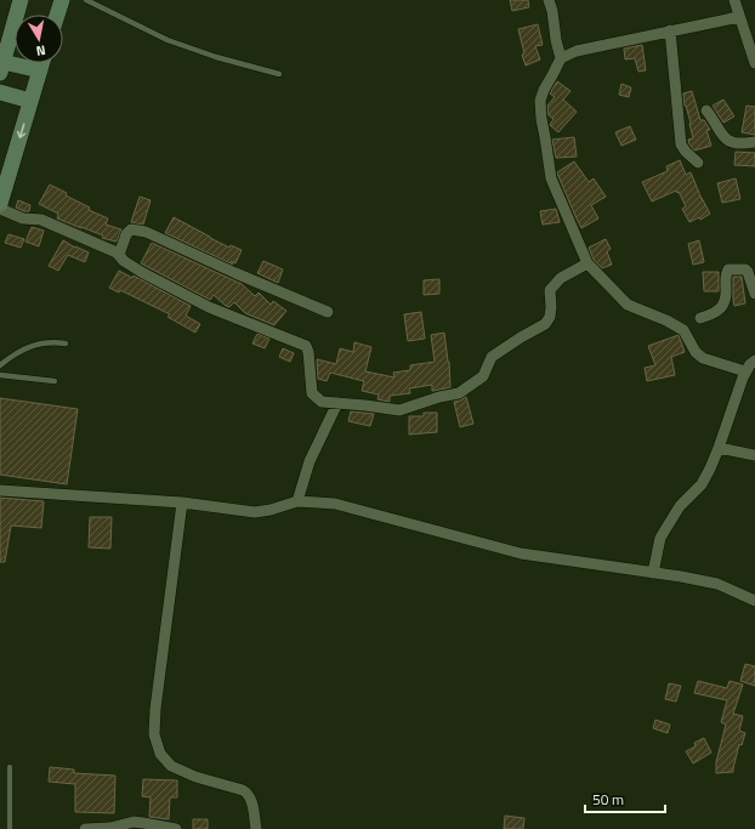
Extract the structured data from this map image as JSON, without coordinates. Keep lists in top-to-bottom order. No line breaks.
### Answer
{"scale_bar":"50 m","north":"bottom"}
